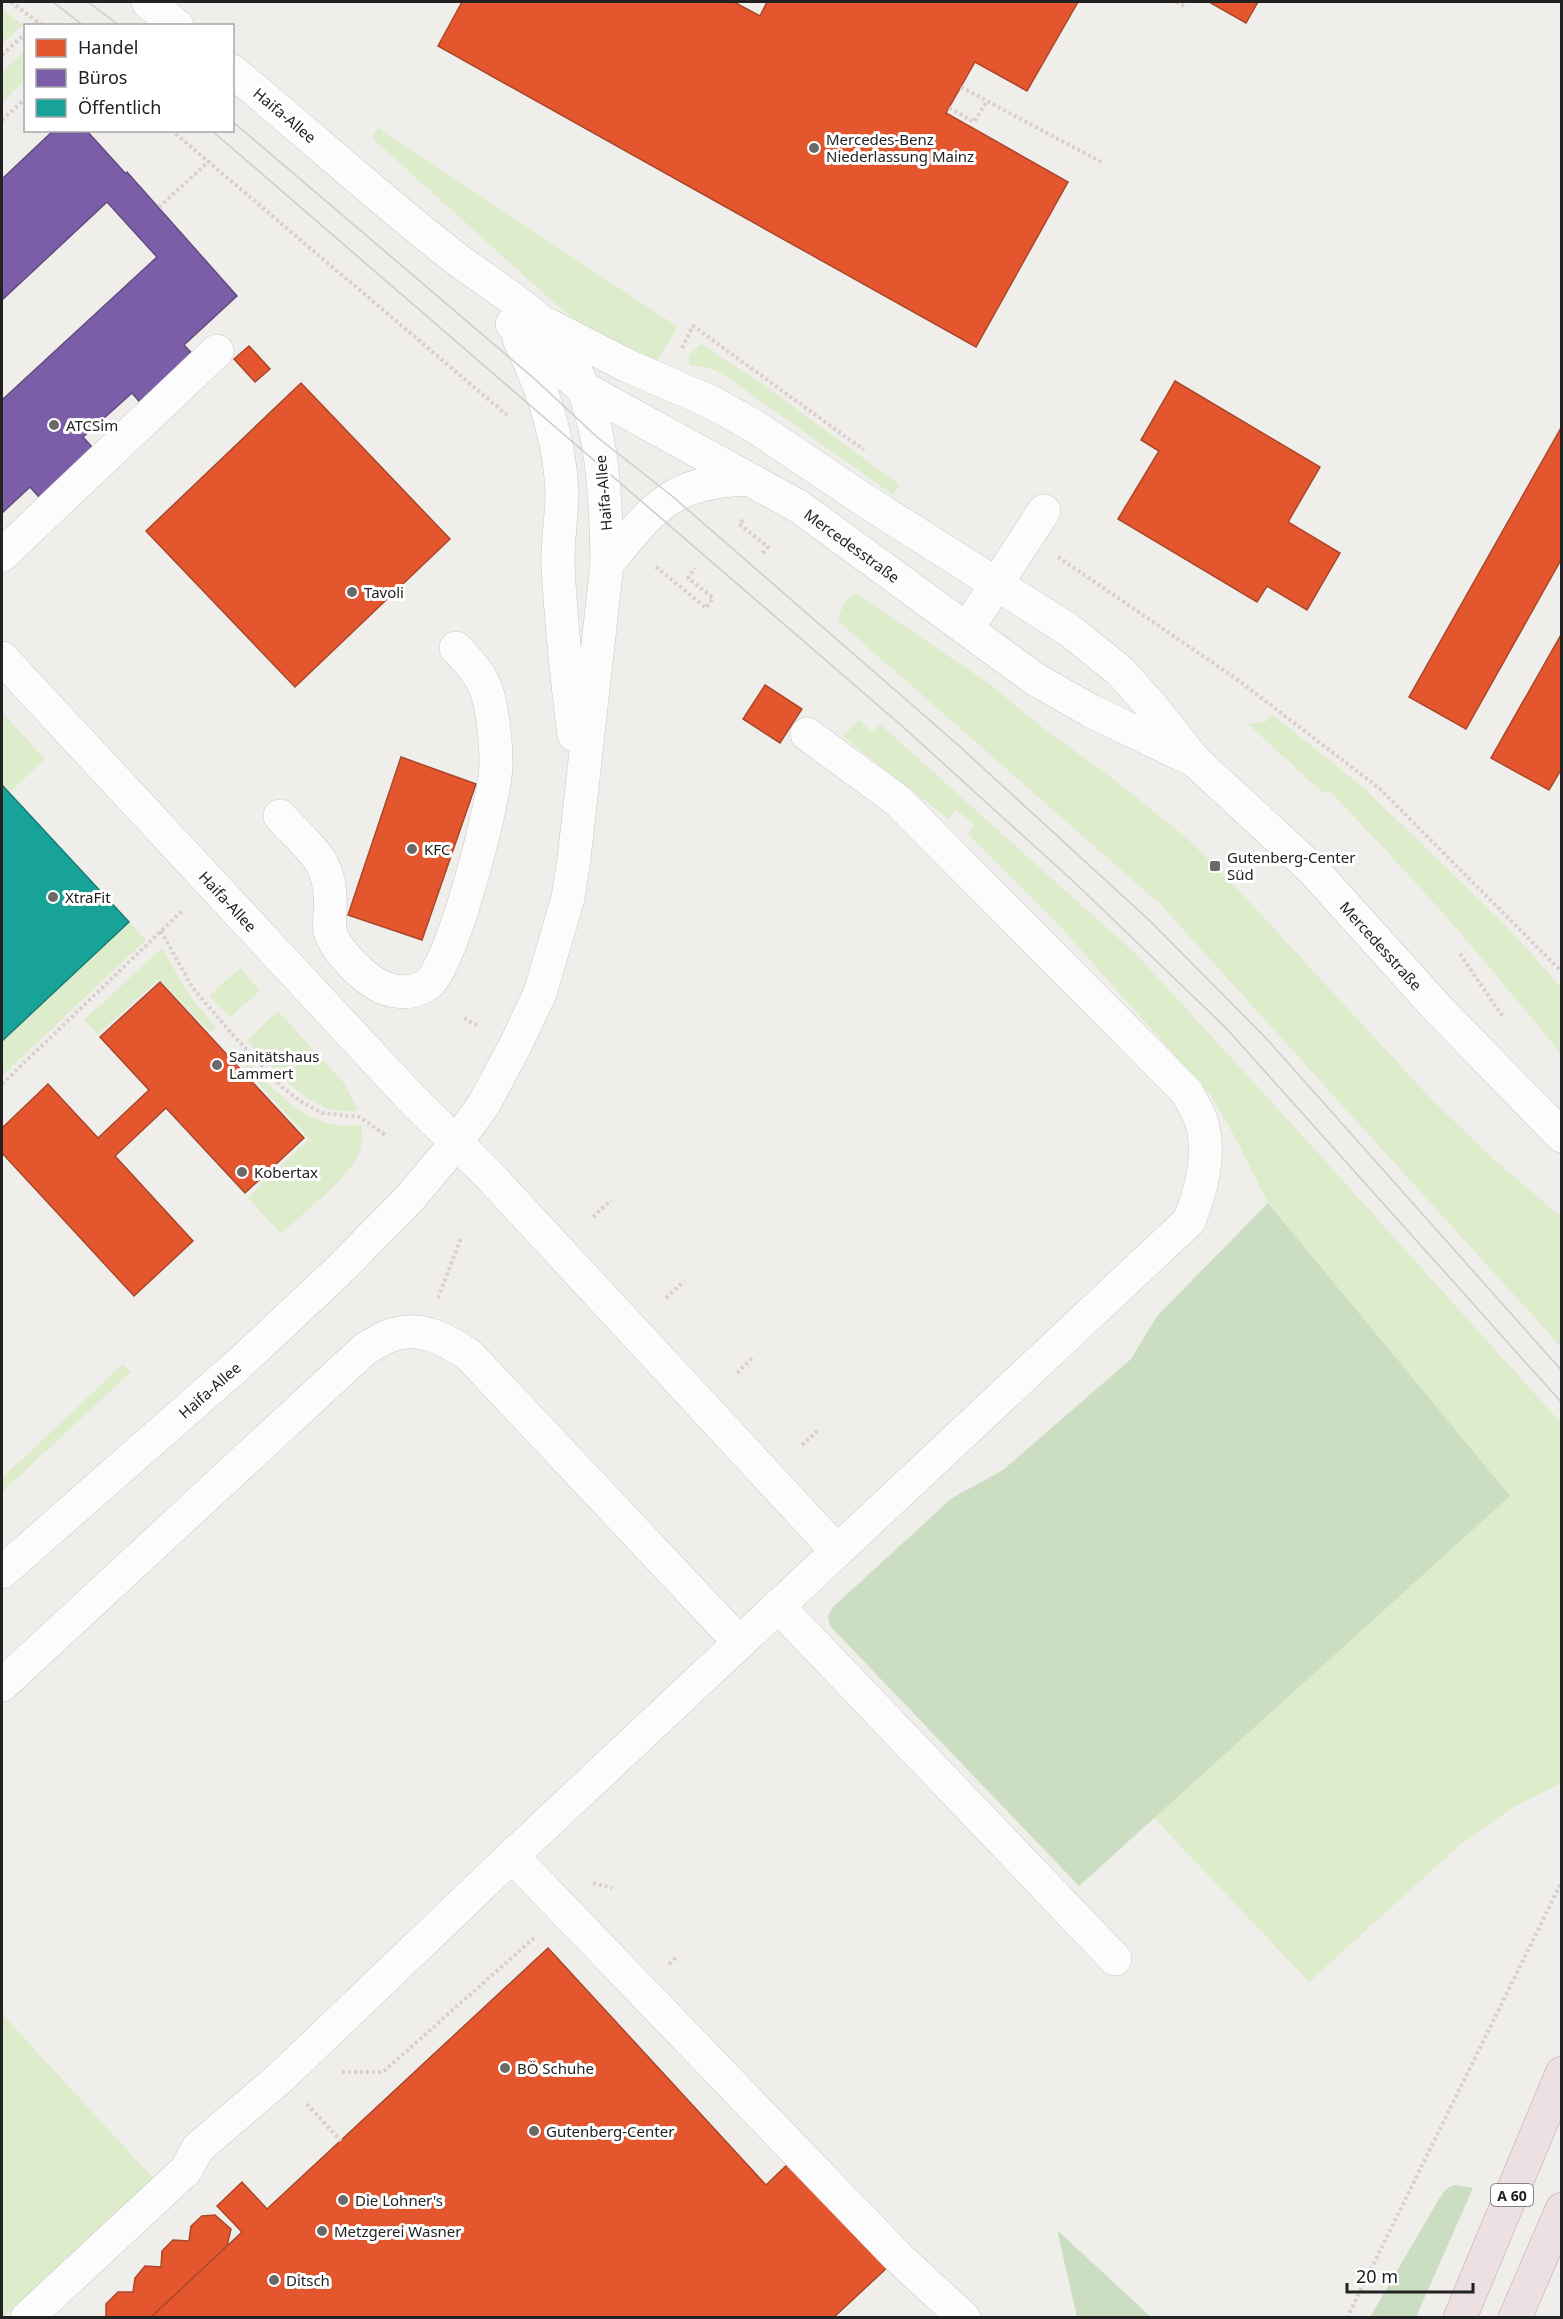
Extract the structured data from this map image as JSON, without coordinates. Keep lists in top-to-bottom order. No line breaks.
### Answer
{"streets":{"highway":["A 60"],"street":["Haifa-Allee","Mercedesstraße"]},"crossings":[["Haifa-Allee","Mercedesstraße"]],"places":{"other":["Mercedes-Benz Niederlassung Mainz","ATCSim","Tavoli","KFC","XtraFit","Sanitätshaus Lammert","Kobertax","BÖ Schuhe","Gutenberg-Center","Die Lohner's","Metzgerei Wasner","Ditsch"],"transit":["Gutenberg-Center Süd"]},"legend":["Handel","Büros","Öffentlich"],"scale_bar":"20 m"}
